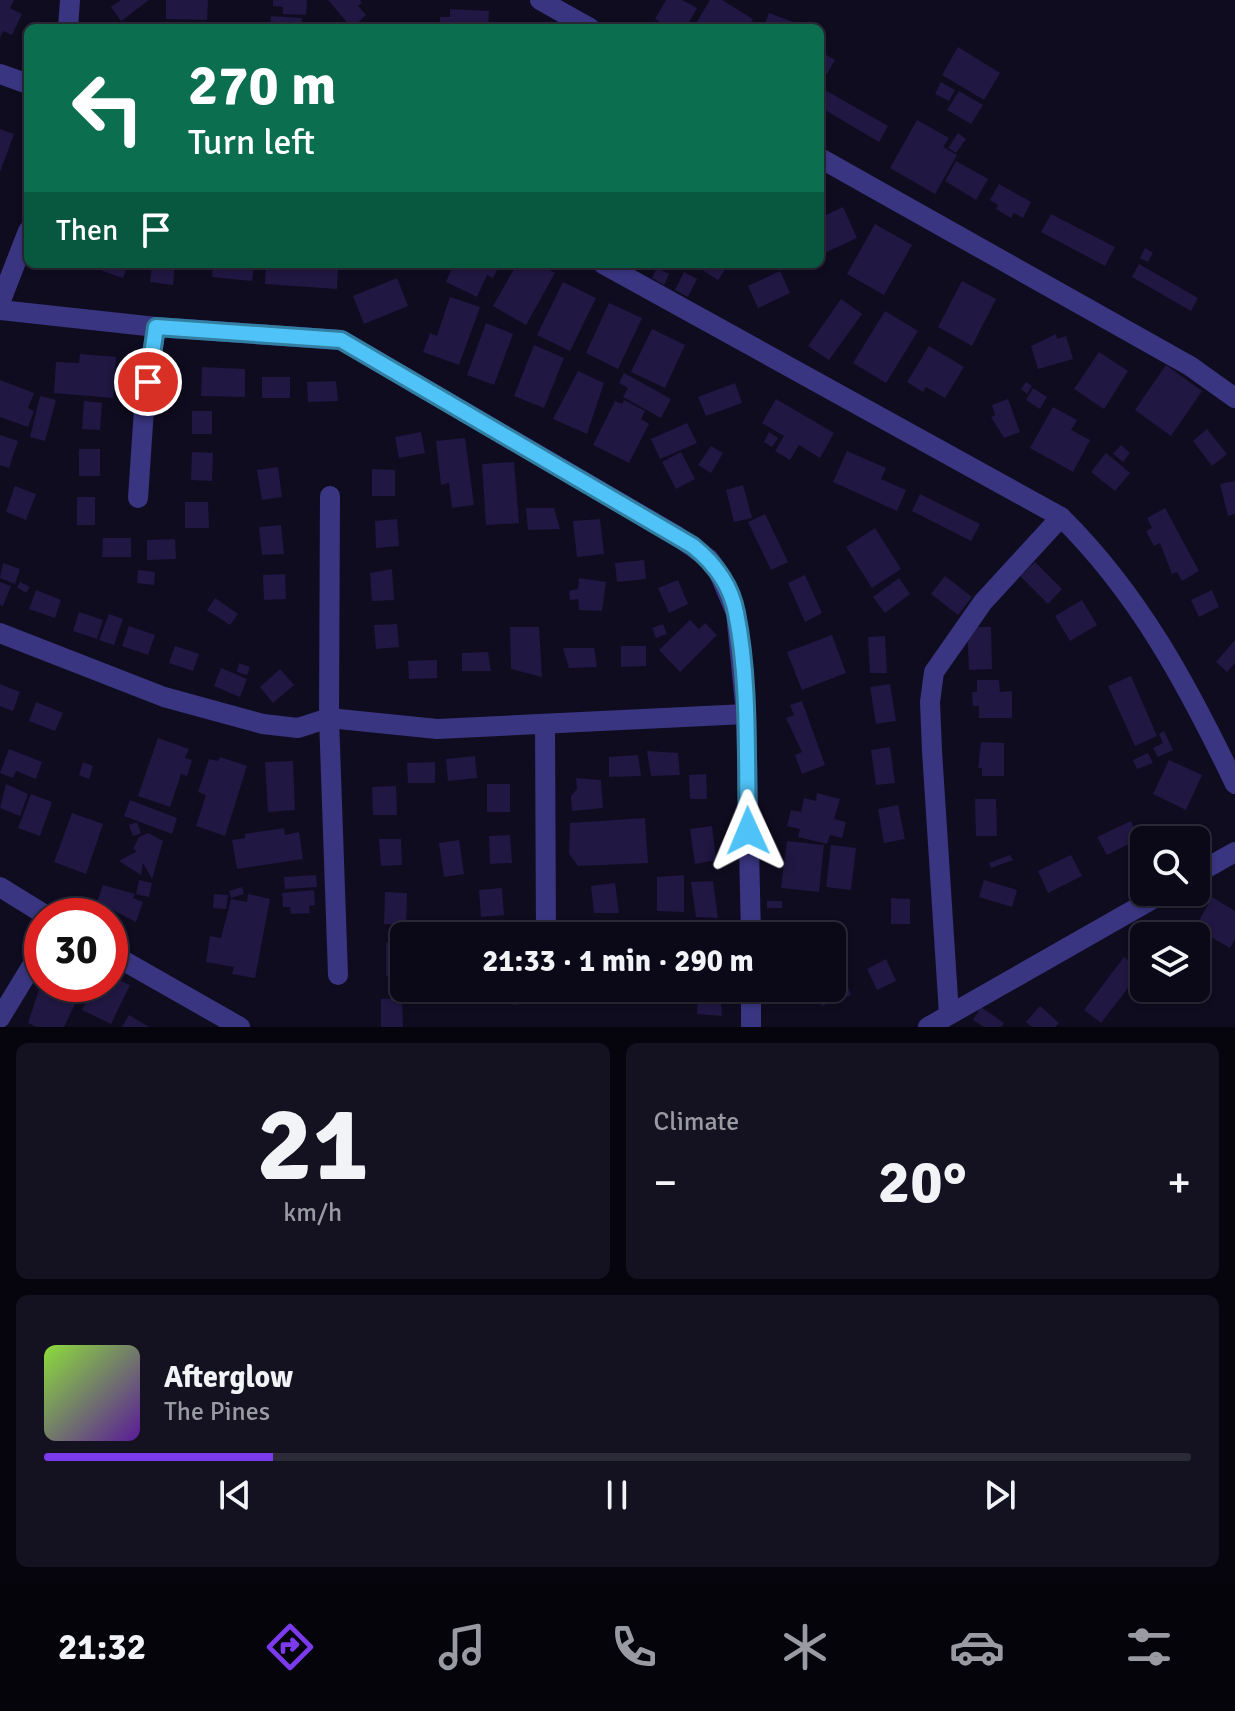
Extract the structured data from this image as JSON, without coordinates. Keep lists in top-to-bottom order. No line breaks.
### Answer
{"page":{"turn":["270 m","Turn left"],"then":"Then","limit":"30","trip":"21:33 · 1 min · 290 m","tile":[["21","km/h"],"Climate"],"heat":["−","20°","+"],"song":["Afterglow","The Pines"],"tabs":"21:32"}}
